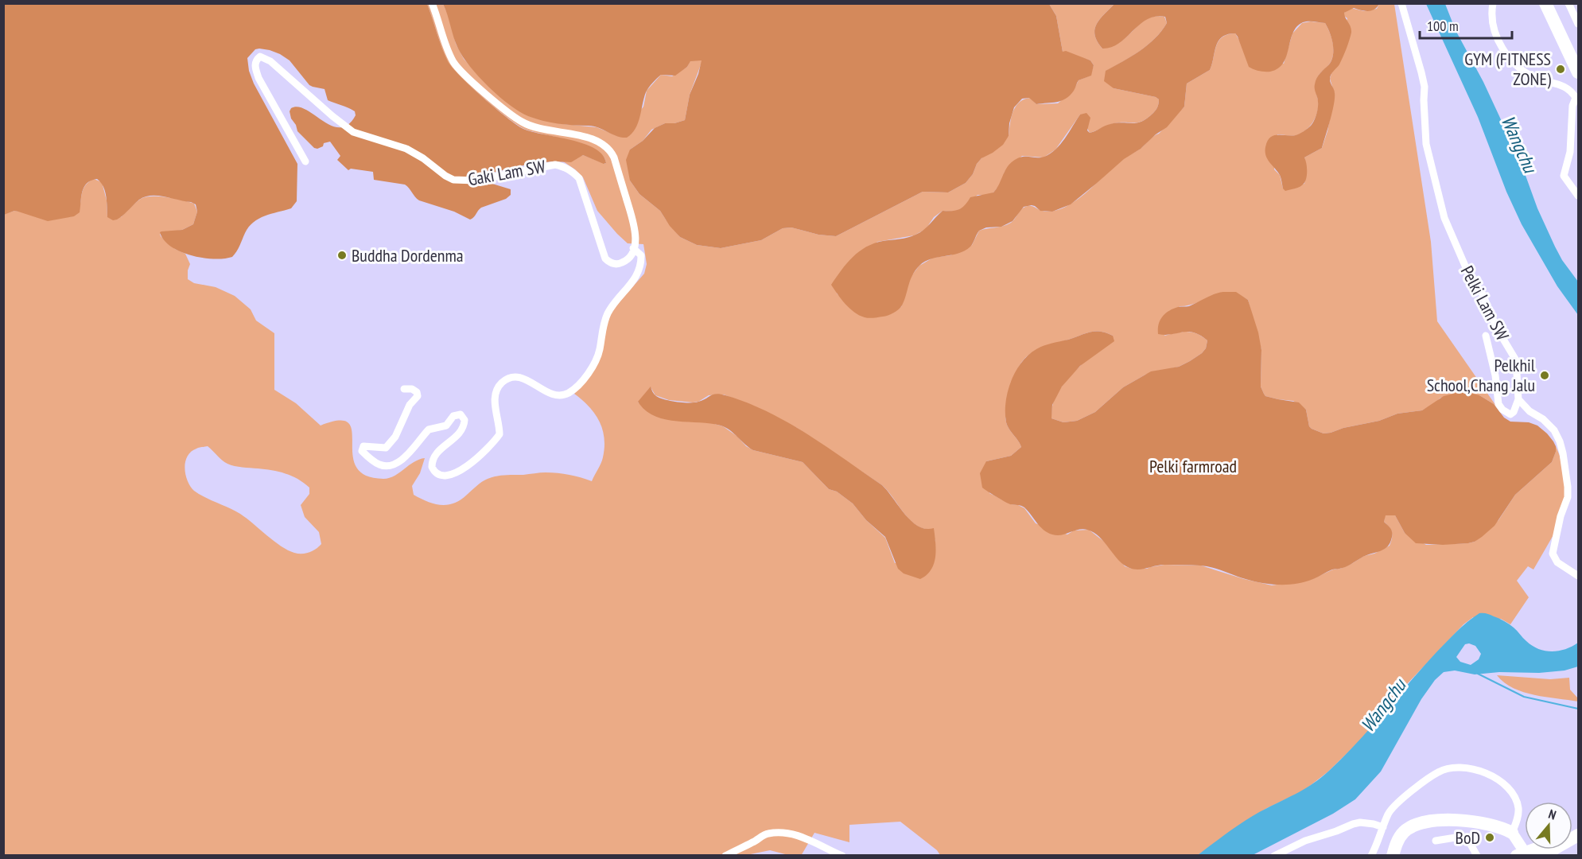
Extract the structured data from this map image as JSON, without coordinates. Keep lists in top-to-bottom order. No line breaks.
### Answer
{"streets":{"street":["Gaki Lam SW","Pelki Lam SW"]},"water":["Wangchu"],"parks":["Pelki farmroad"],"places":["GYM (FITNESS ZONE)","Buddha Dordenma","Pelkhil School,Chang Jalu","BoD"],"scale_bar":"100 m","north":"top"}
